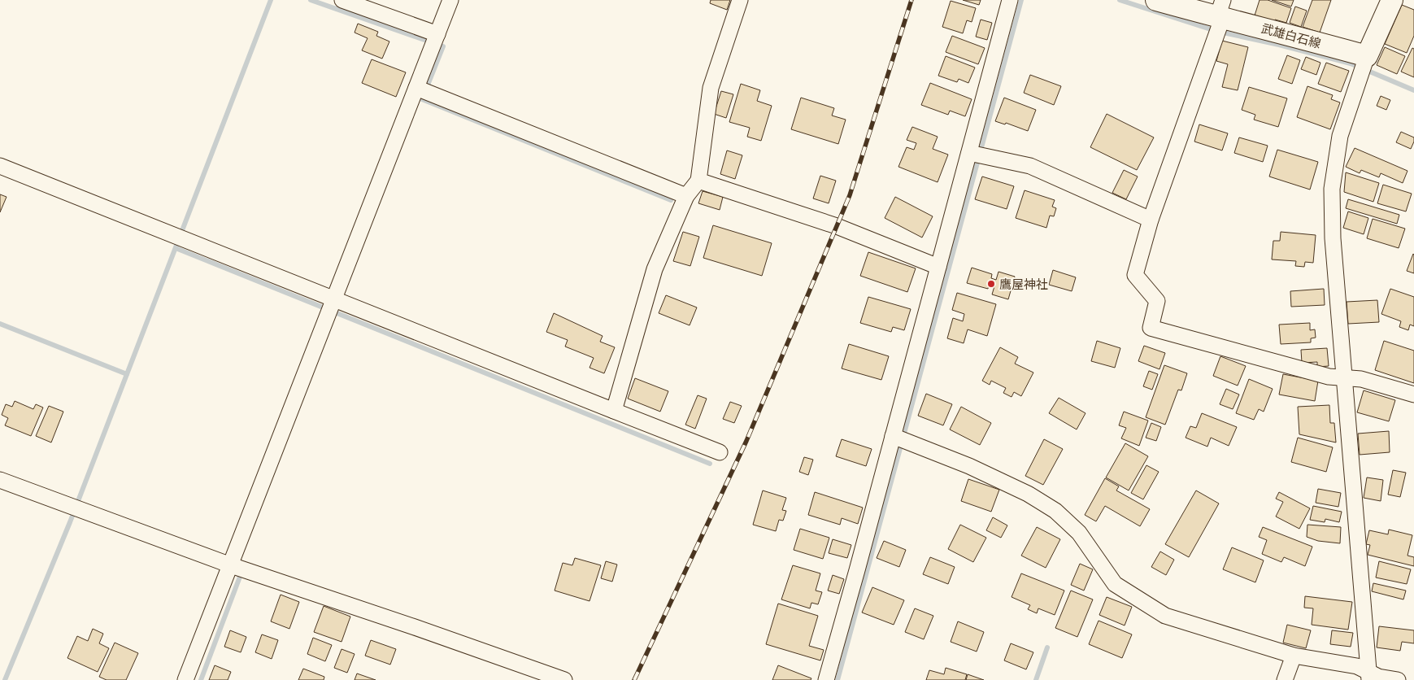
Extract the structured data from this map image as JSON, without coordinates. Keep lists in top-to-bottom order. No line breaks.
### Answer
{"streets":{"main road":["武雄白石線"]},"places":["鷹屋神社"]}
